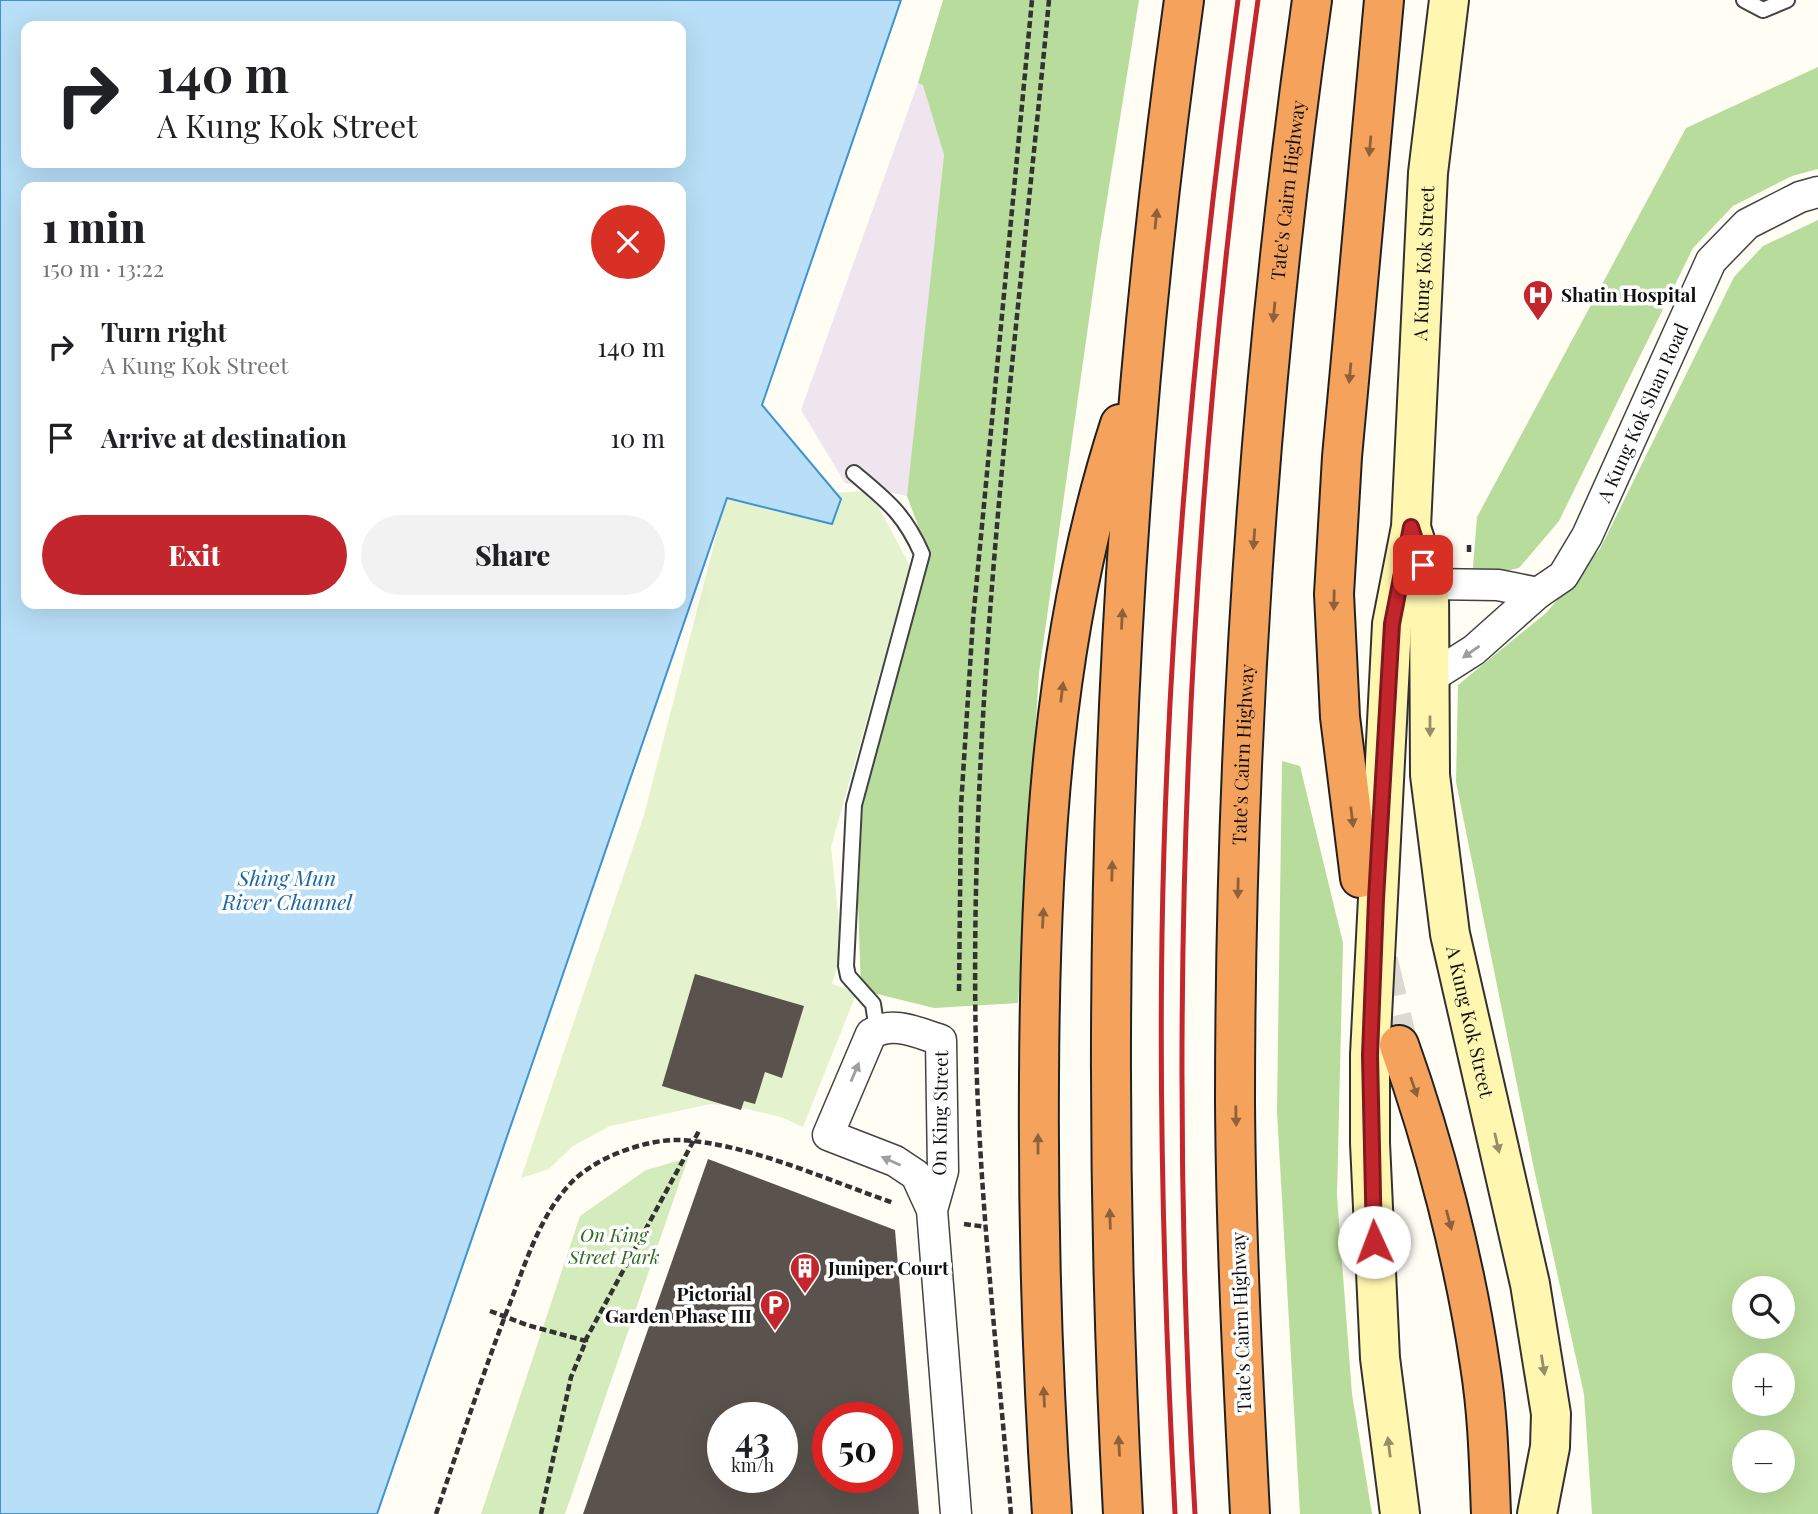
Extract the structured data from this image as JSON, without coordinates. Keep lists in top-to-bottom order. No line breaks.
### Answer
{"streets":{"highway":["Tate's Cairn Highway"],"main road":["A Kung Kok Street"],"street":["A Kung Kok Shan Road","On King Street"]},"crossings":[["A Kung Kok Street","A Kung Kok Shan Road"]],"water":["Shing Mun River Channel"],"parks":["On King Street Park"],"places":{"hospital":["Shatin Hospital"],"building":["Juniper Court"],"parking":["Pictorial Garden Phase III"]},"page":{"turn":["140 m","A Kung Kok Street"],"heading":["1 min","150 m · 13:22"],"list":[{"name":"Turn right","note":"A Kung Kok Street","value":"140 m"},{"name":"Arrive at destination","value":"10 m"}],"buttons":["Exit","Share"],"map_buttons":["+","−"],"speed":"43 km/h","limit":"50"}}
